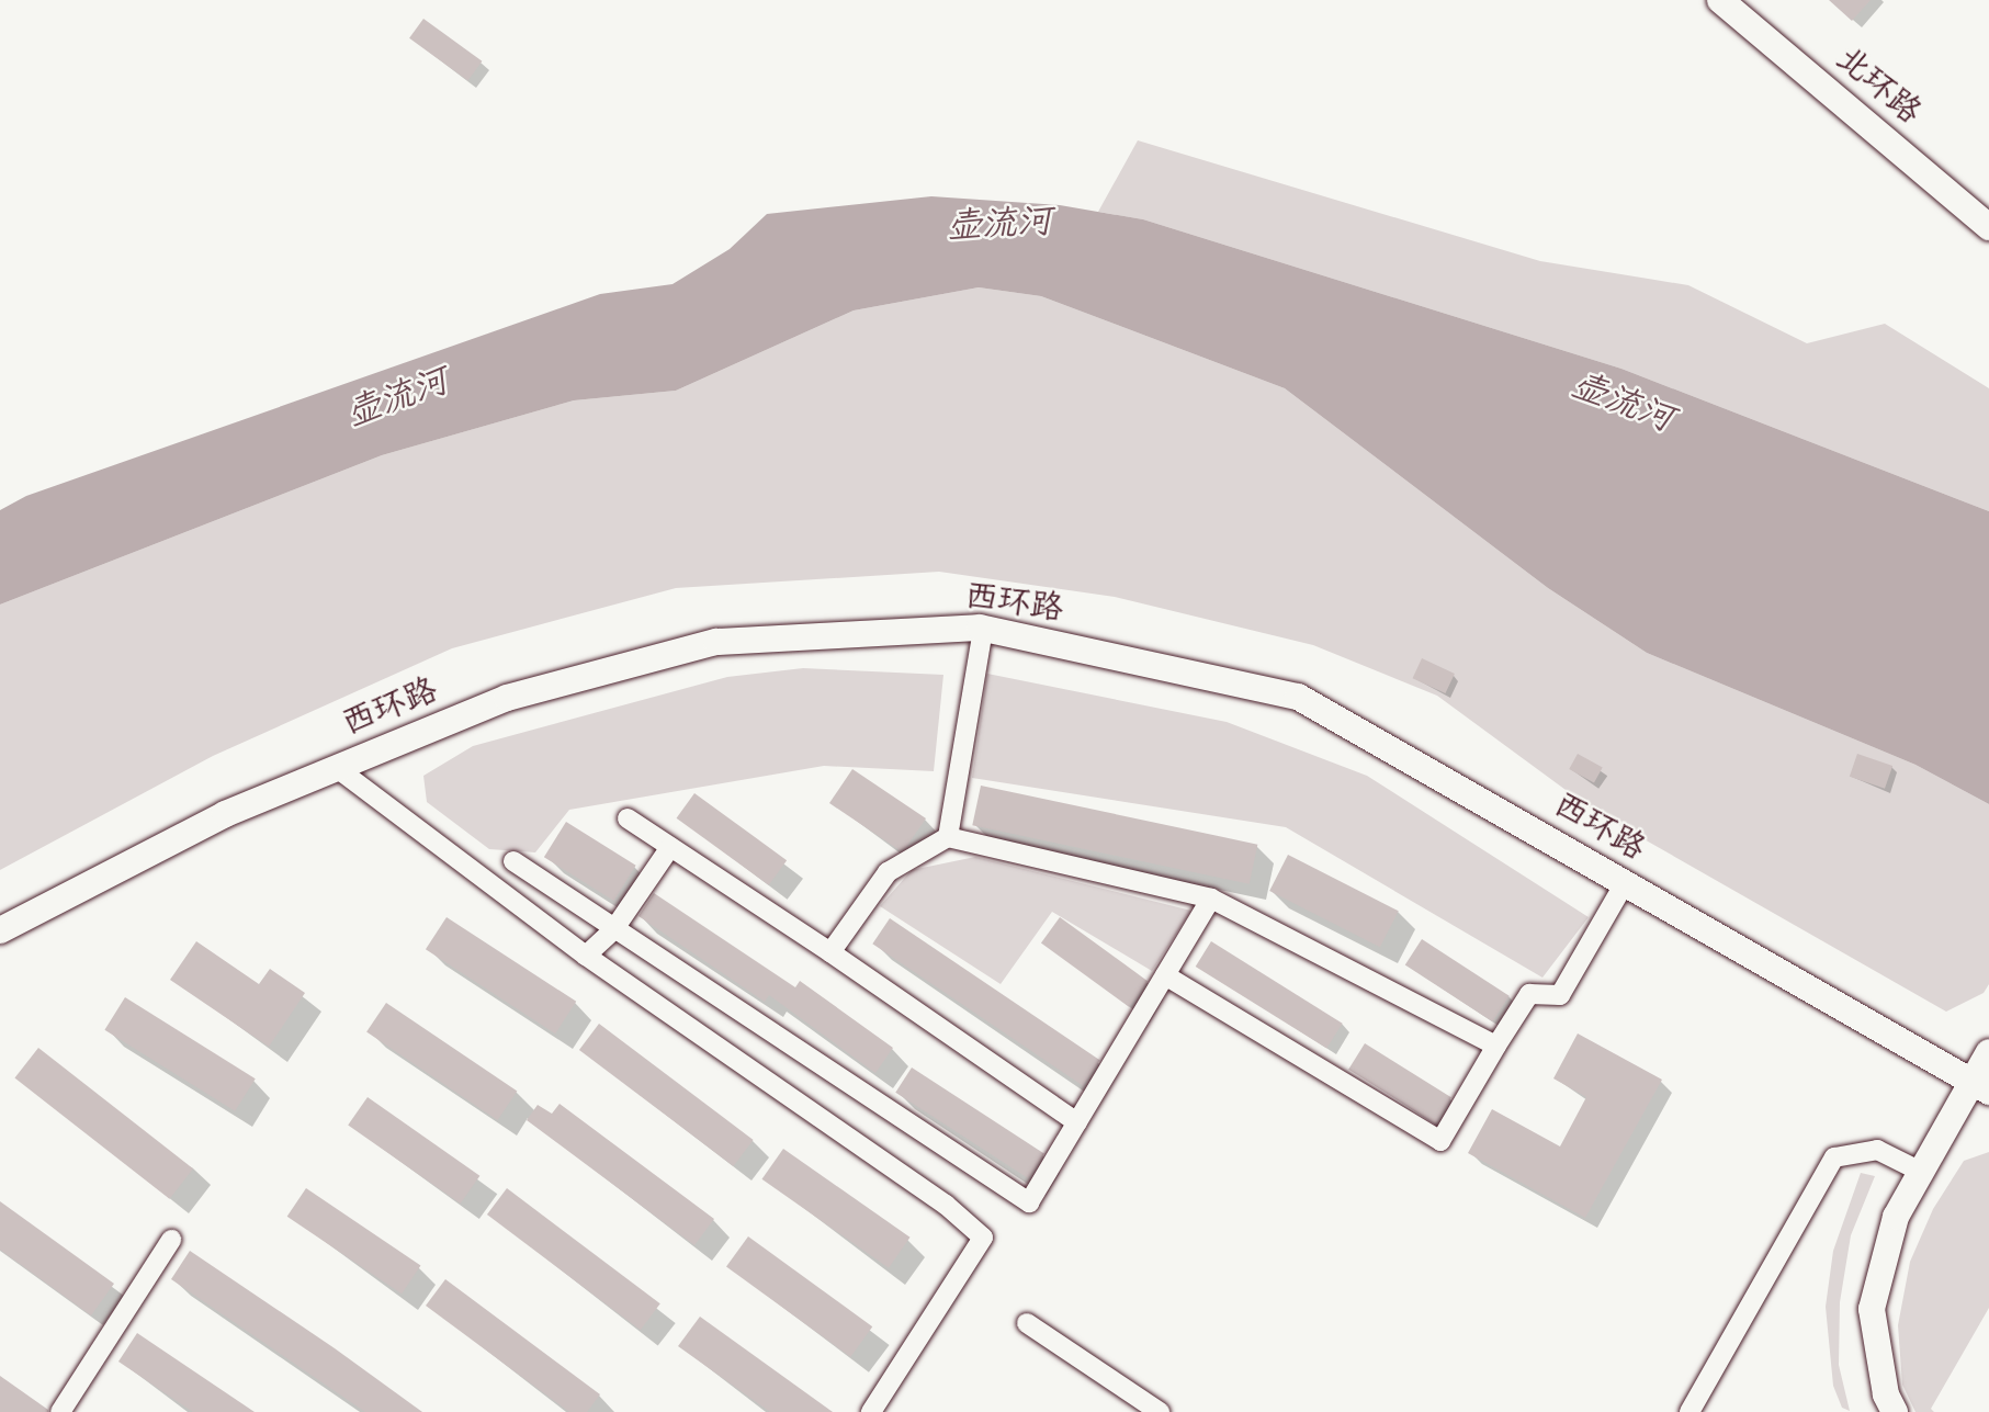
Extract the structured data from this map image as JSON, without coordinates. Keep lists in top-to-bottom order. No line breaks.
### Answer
{"streets":{"main road":["北环路","西环路"]},"water":["壶流河"]}
